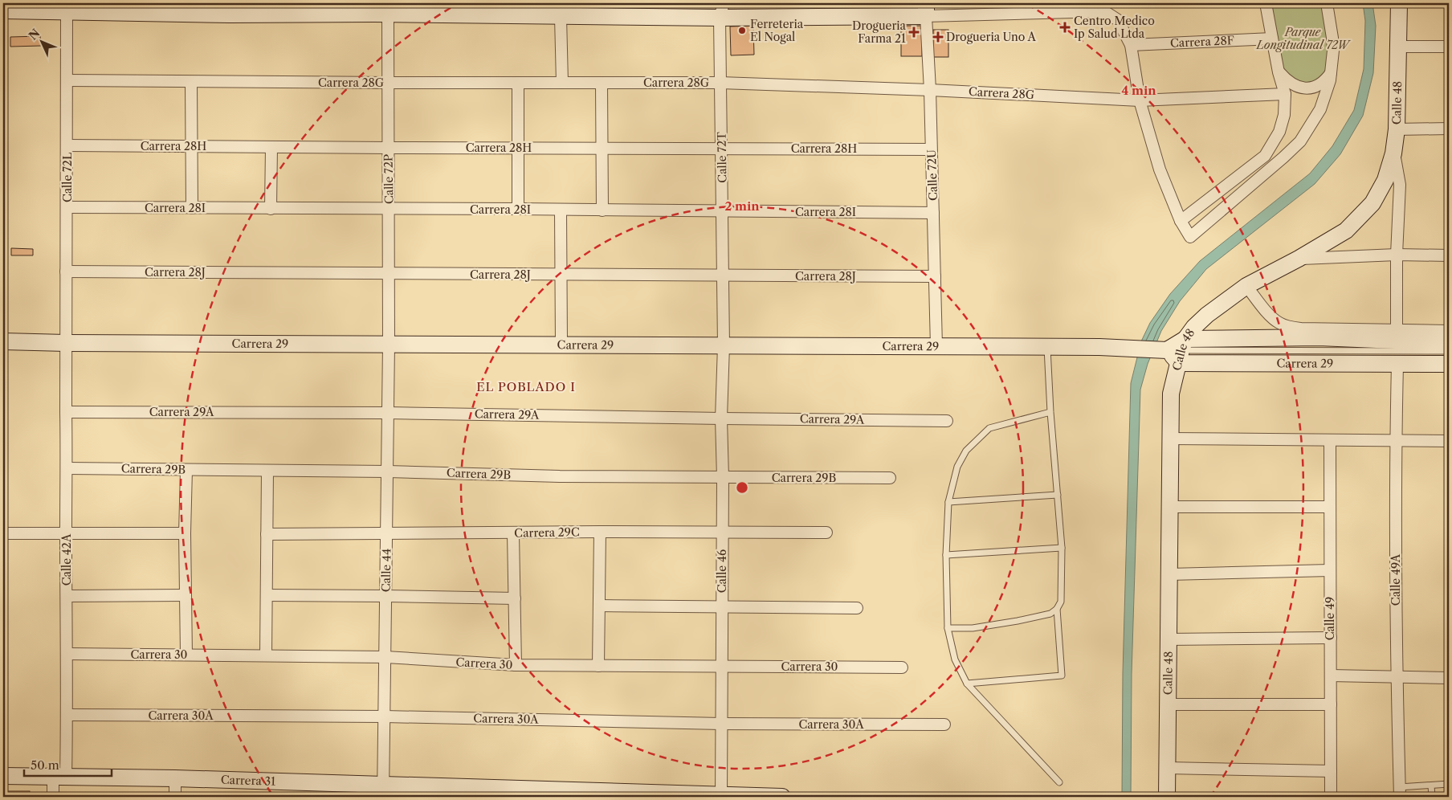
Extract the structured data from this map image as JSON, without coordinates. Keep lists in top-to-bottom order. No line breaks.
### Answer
{"streets":{"street":["Carrera 28F","Carrera 28G","Calle 48","Carrera 28H","Calle 72T","Calle 72U","Calle 72L","Calle 72P","Carrera 28I","Carrera 28J","Carrera 29","Carrera 29A","Carrera 29B","Carrera 29C","Calle 42A","Calle 44","Calle 46","Calle 49A","Calle 49","Carrera 30","Carrera 30A","Carrera 31"]},"crossings":[["Carrera 28G","Calle 72T"],["Carrera 28G","Calle 72U"],["Carrera 28G","Calle 72L"],["Carrera 28G","Calle 72P"],["Calle 48","Carrera 29"],["Carrera 28H","Calle 72T"],["Carrera 28H","Calle 72U"],["Carrera 28H","Calle 72L"],["Carrera 28H","Calle 72P"],["Calle 72T","Carrera 28I"],["Calle 72T","Carrera 28J"],["Calle 72T","Carrera 29"],["Calle 72T","Calle 46"],["Calle 72U","Carrera 28I"],["Calle 72U","Carrera 28J"],["Calle 72U","Carrera 29"],["Calle 72L","Carrera 28I"],["Calle 72L","Carrera 28J"],["Calle 72L","Carrera 29"],["Calle 72L","Calle 42A"],["Calle 72P","Carrera 28I"],["Calle 72P","Carrera 28J"],["Calle 72P","Carrera 29"],["Calle 72P","Calle 44"],["Carrera 29","Calle 42A"],["Carrera 29","Calle 44"],["Carrera 29","Calle 46"],["Carrera 29","Calle 49A"],["Carrera 29A","Calle 42A"],["Carrera 29A","Calle 44"],["Carrera 29A","Calle 46"],["Carrera 29B","Calle 42A"],["Carrera 29B","Calle 44"],["Carrera 29B","Calle 46"],["Carrera 29C","Calle 44"],["Carrera 29C","Calle 46"],["Calle 42A","Carrera 30"],["Calle 42A","Carrera 30A"],["Calle 42A","Carrera 31"],["Calle 44","Carrera 30"],["Calle 44","Carrera 30A"],["Calle 44","Carrera 31"],["Calle 46","Carrera 30"],["Calle 46","Carrera 30A"],["Calle 46","Carrera 31"]],"districts":["EL POBLADO I"],"parks":["Parque Longitudinal 72W"],"places":{"health":["Centro Medico Ip Salud Ltda","Drogueria Farma 21","Drogueria Uno A"],"other":["Ferreteria El Nogal"]},"scale_bar":"50 m","north":"top left","rings":["4 min","2 min"]}
